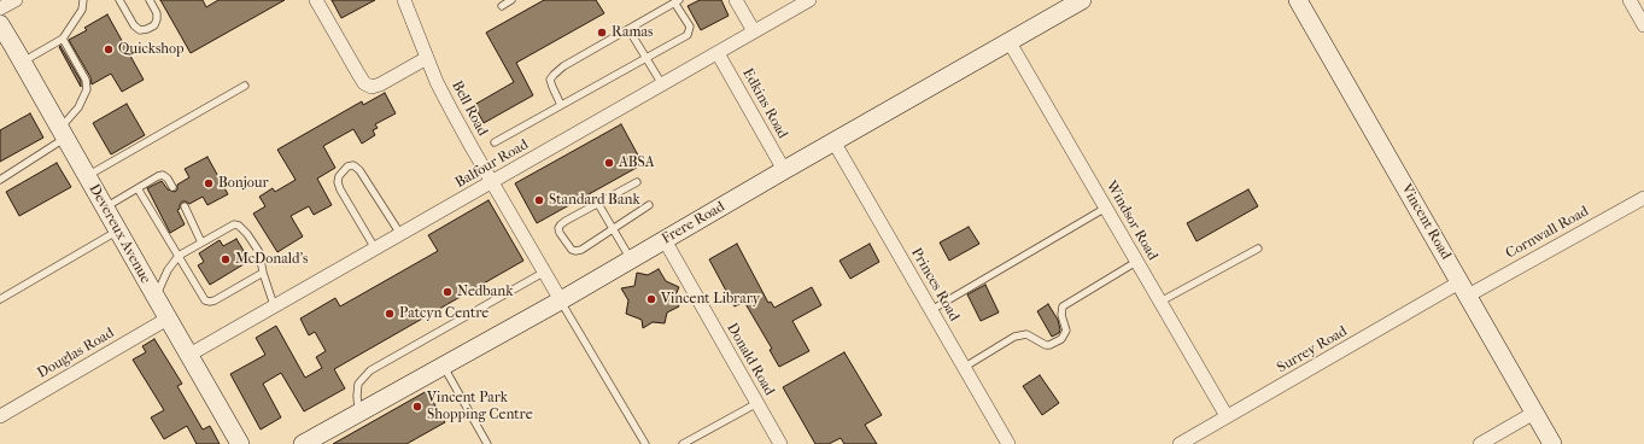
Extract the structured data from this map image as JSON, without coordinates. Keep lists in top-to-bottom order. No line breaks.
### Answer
{"streets":{"street":["Edkins Road","Bell Road","Balfour Road","Windsor Road","Vincent Road","Frere Road","Cornwall Road","Devereux Avenue","Princes Road","Surrey Road","Douglas Road","Donald Road"]},"crossings":[["Edkins Road","Balfour Road"],["Edkins Road","Frere Road"],["Bell Road","Balfour Road"],["Bell Road","Frere Road"],["Balfour Road","Devereux Avenue"],["Windsor Road","Frere Road"],["Windsor Road","Surrey Road"],["Vincent Road","Cornwall Road"],["Vincent Road","Surrey Road"],["Frere Road","Princes Road"],["Frere Road","Donald Road"],["Cornwall Road","Surrey Road"],["Devereux Avenue","Douglas Road"]],"places":["Ramas","Quickshop","ABSA","Bonjour","Standard Bank","McDonald's","Nedbank","Vincent Library","Patcyn Centre","Vincent Park Shopping Centre"]}
